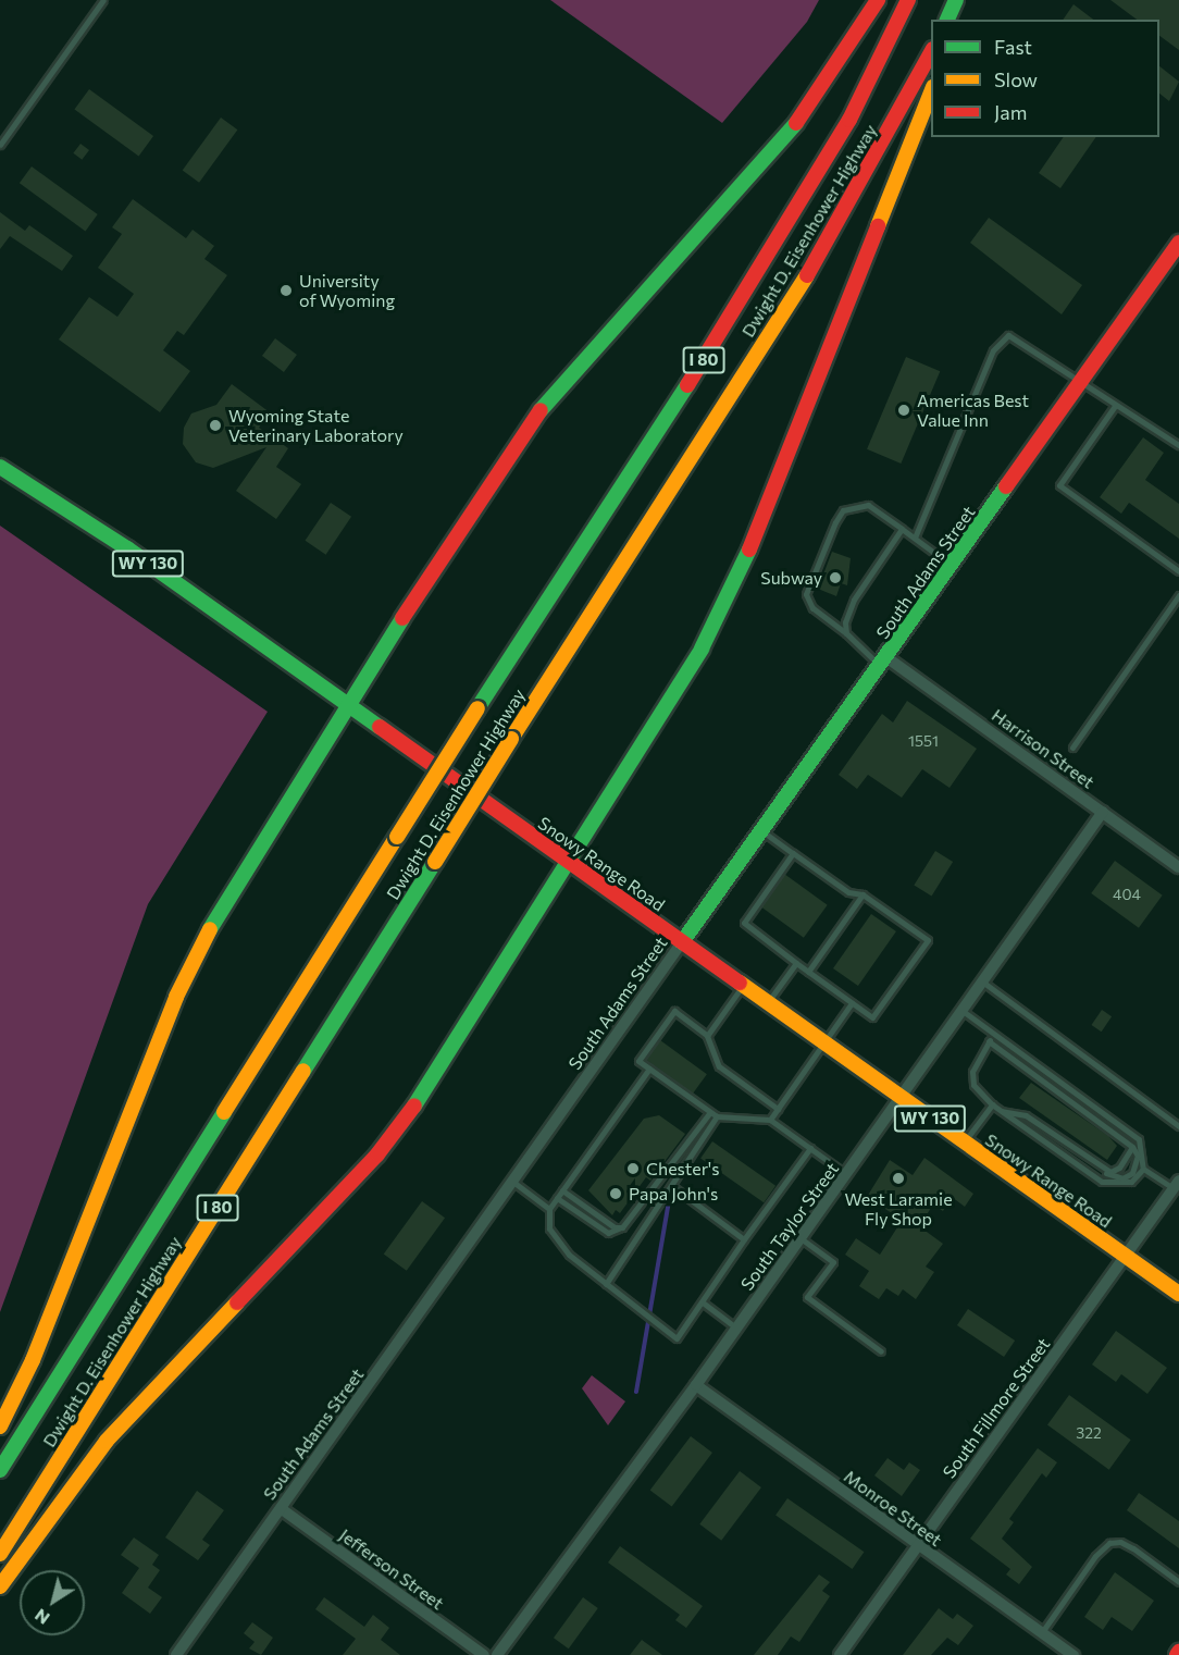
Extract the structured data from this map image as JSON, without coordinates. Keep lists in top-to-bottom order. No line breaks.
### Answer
{"streets":{"main road":["Dwight D. Eisenhower Highway","I 80","WY 130","South Adams Street","Snowy Range Road"],"street":["Harrison Street","South Taylor Street","South Fillmore Street","Monroe Street","Jefferson Street"]},"crossings":[["South Adams Street","Harrison Street"],["South Adams Street","Snowy Range Road"],["South Adams Street","Jefferson Street"],["Harrison Street","South Taylor Street"],["Snowy Range Road","South Taylor Street"],["Snowy Range Road","South Fillmore Street"],["South Taylor Street","Monroe Street"],["South Fillmore Street","Monroe Street"]],"places":["University of Wyoming","Americas Best Value Inn","Wyoming State Veterinary Laboratory","Subway","Chester's","West Laramie Fly Shop","Papa John's"],"house_numbers":["1551","404","322"],"legend":["Fast","Slow","Jam"],"north":"bottom left"}
